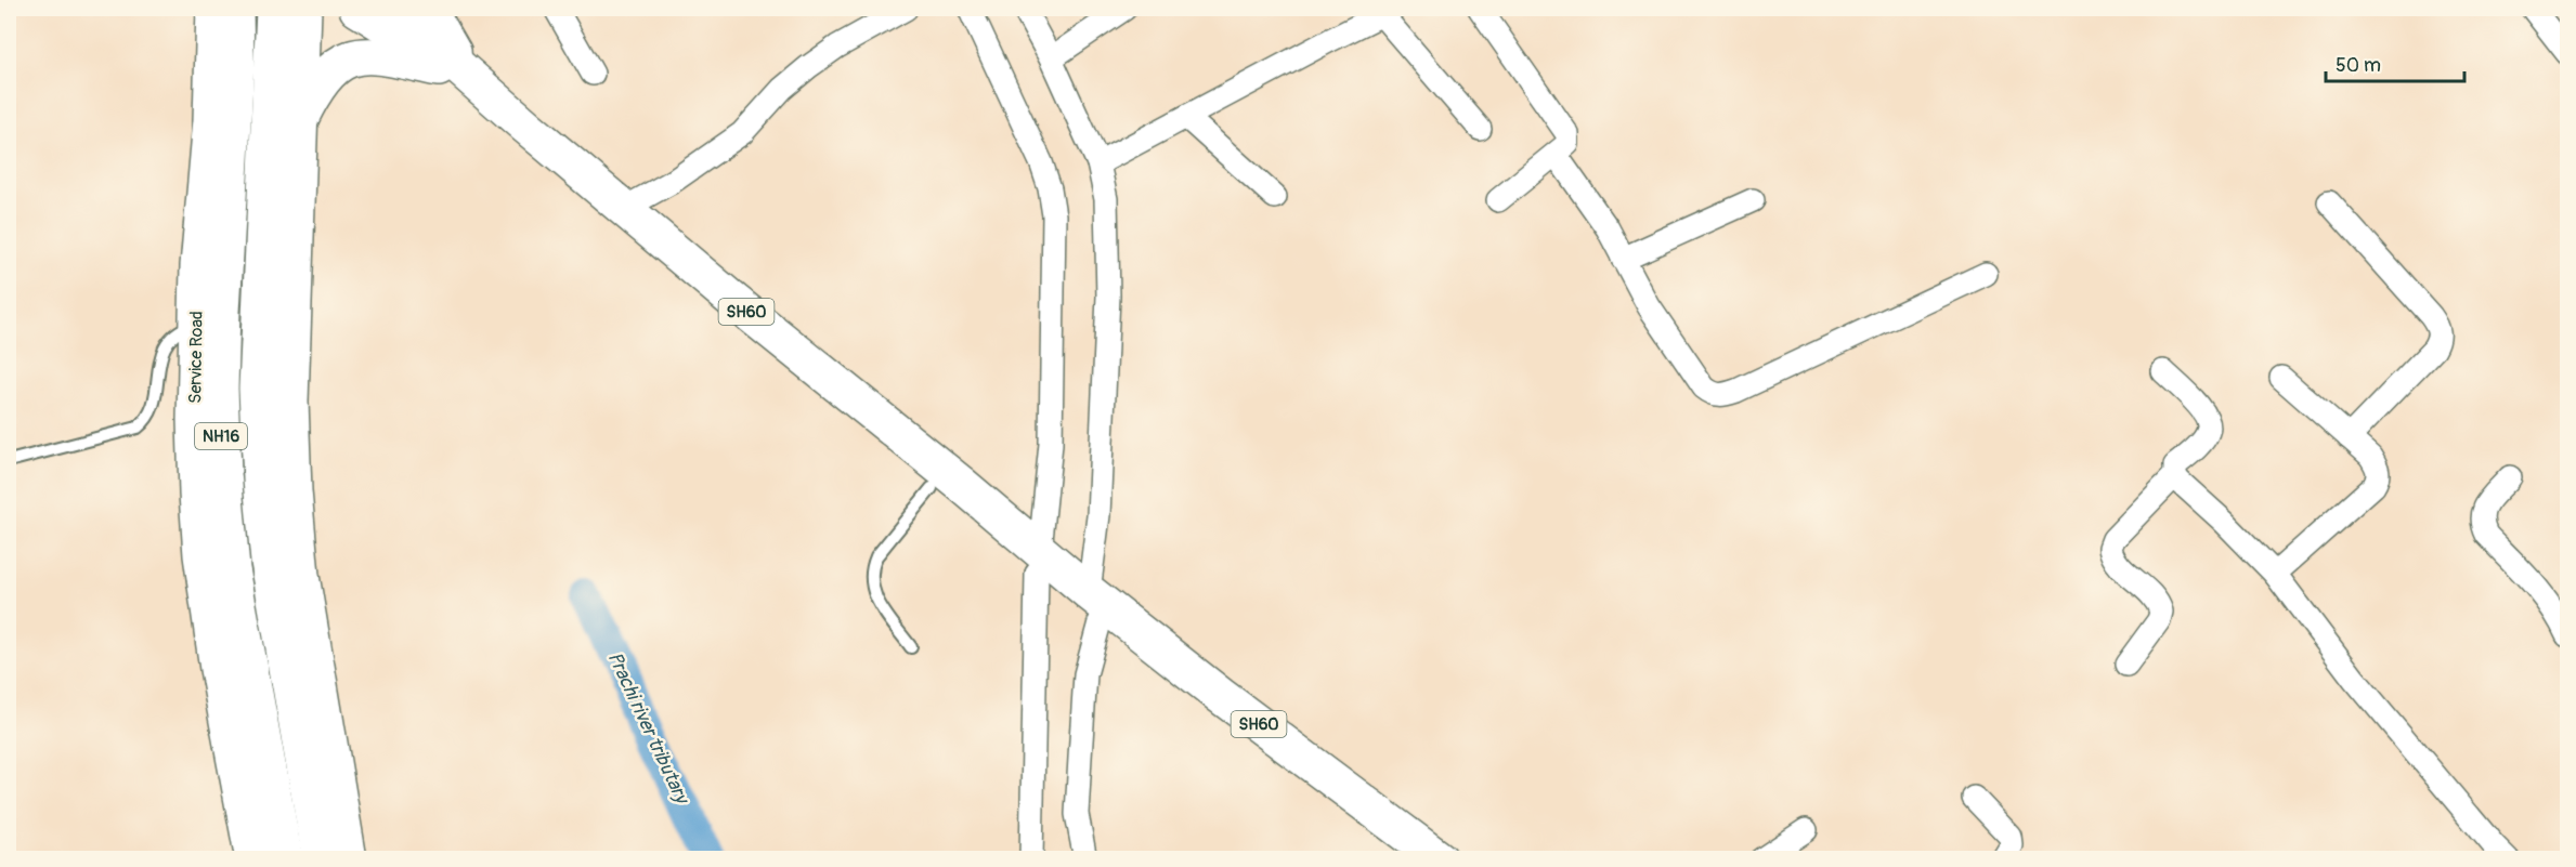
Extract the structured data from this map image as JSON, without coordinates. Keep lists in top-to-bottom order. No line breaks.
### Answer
{"streets":{"main road":["SH60","Service Road","NH16"]},"water":["Prachi river tributary"],"scale_bar":"50 m"}
